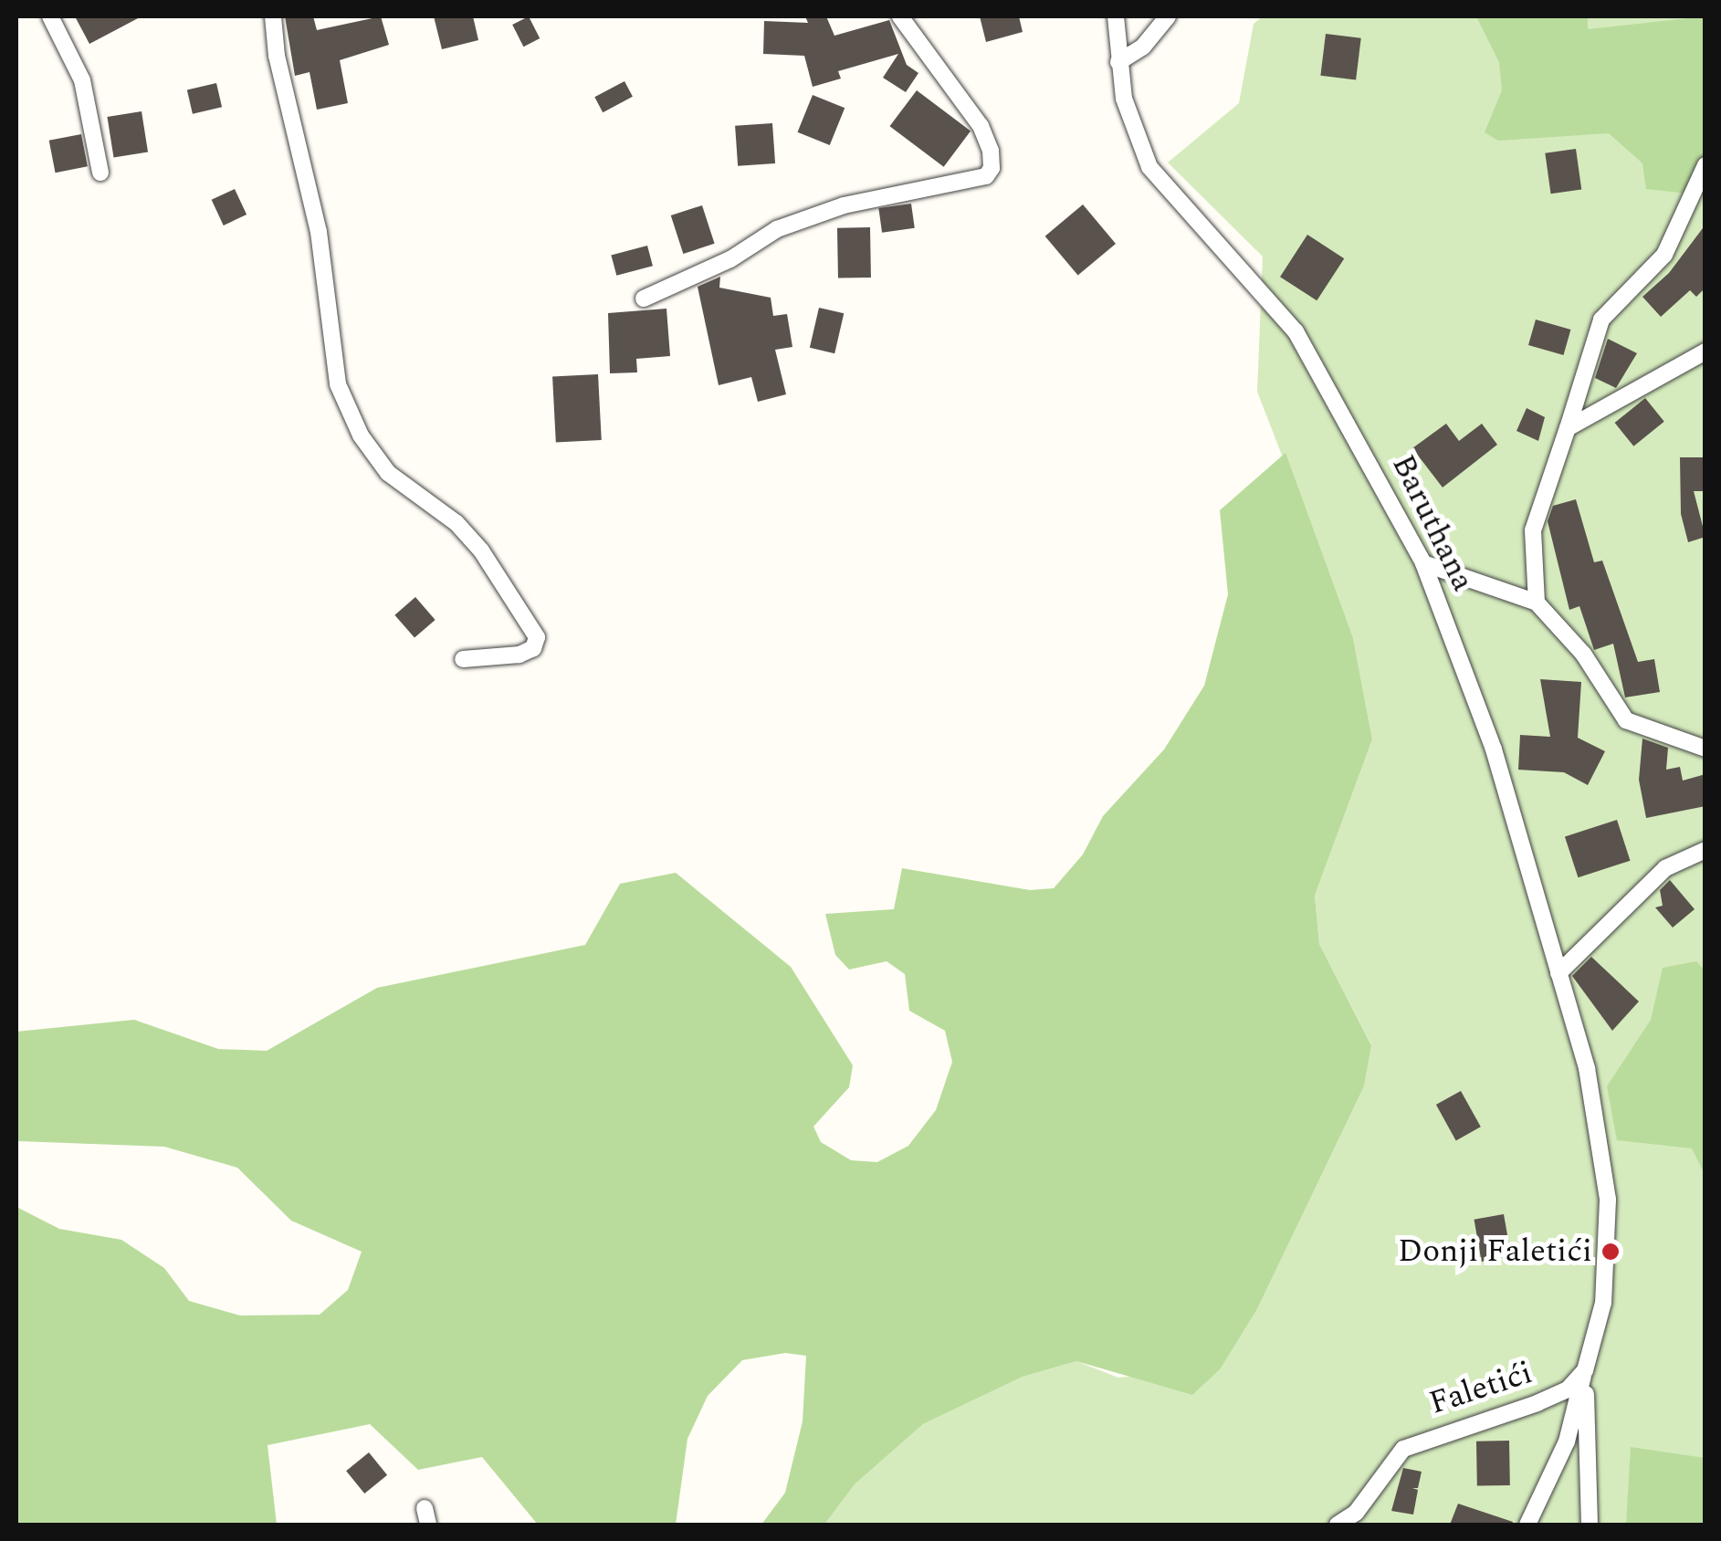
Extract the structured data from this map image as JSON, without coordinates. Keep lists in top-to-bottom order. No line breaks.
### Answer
{"streets":{"street":["Baruthana","Faletići"]},"crossings":[["Baruthana","Faletići"]],"places":["Donji Faletići"]}
